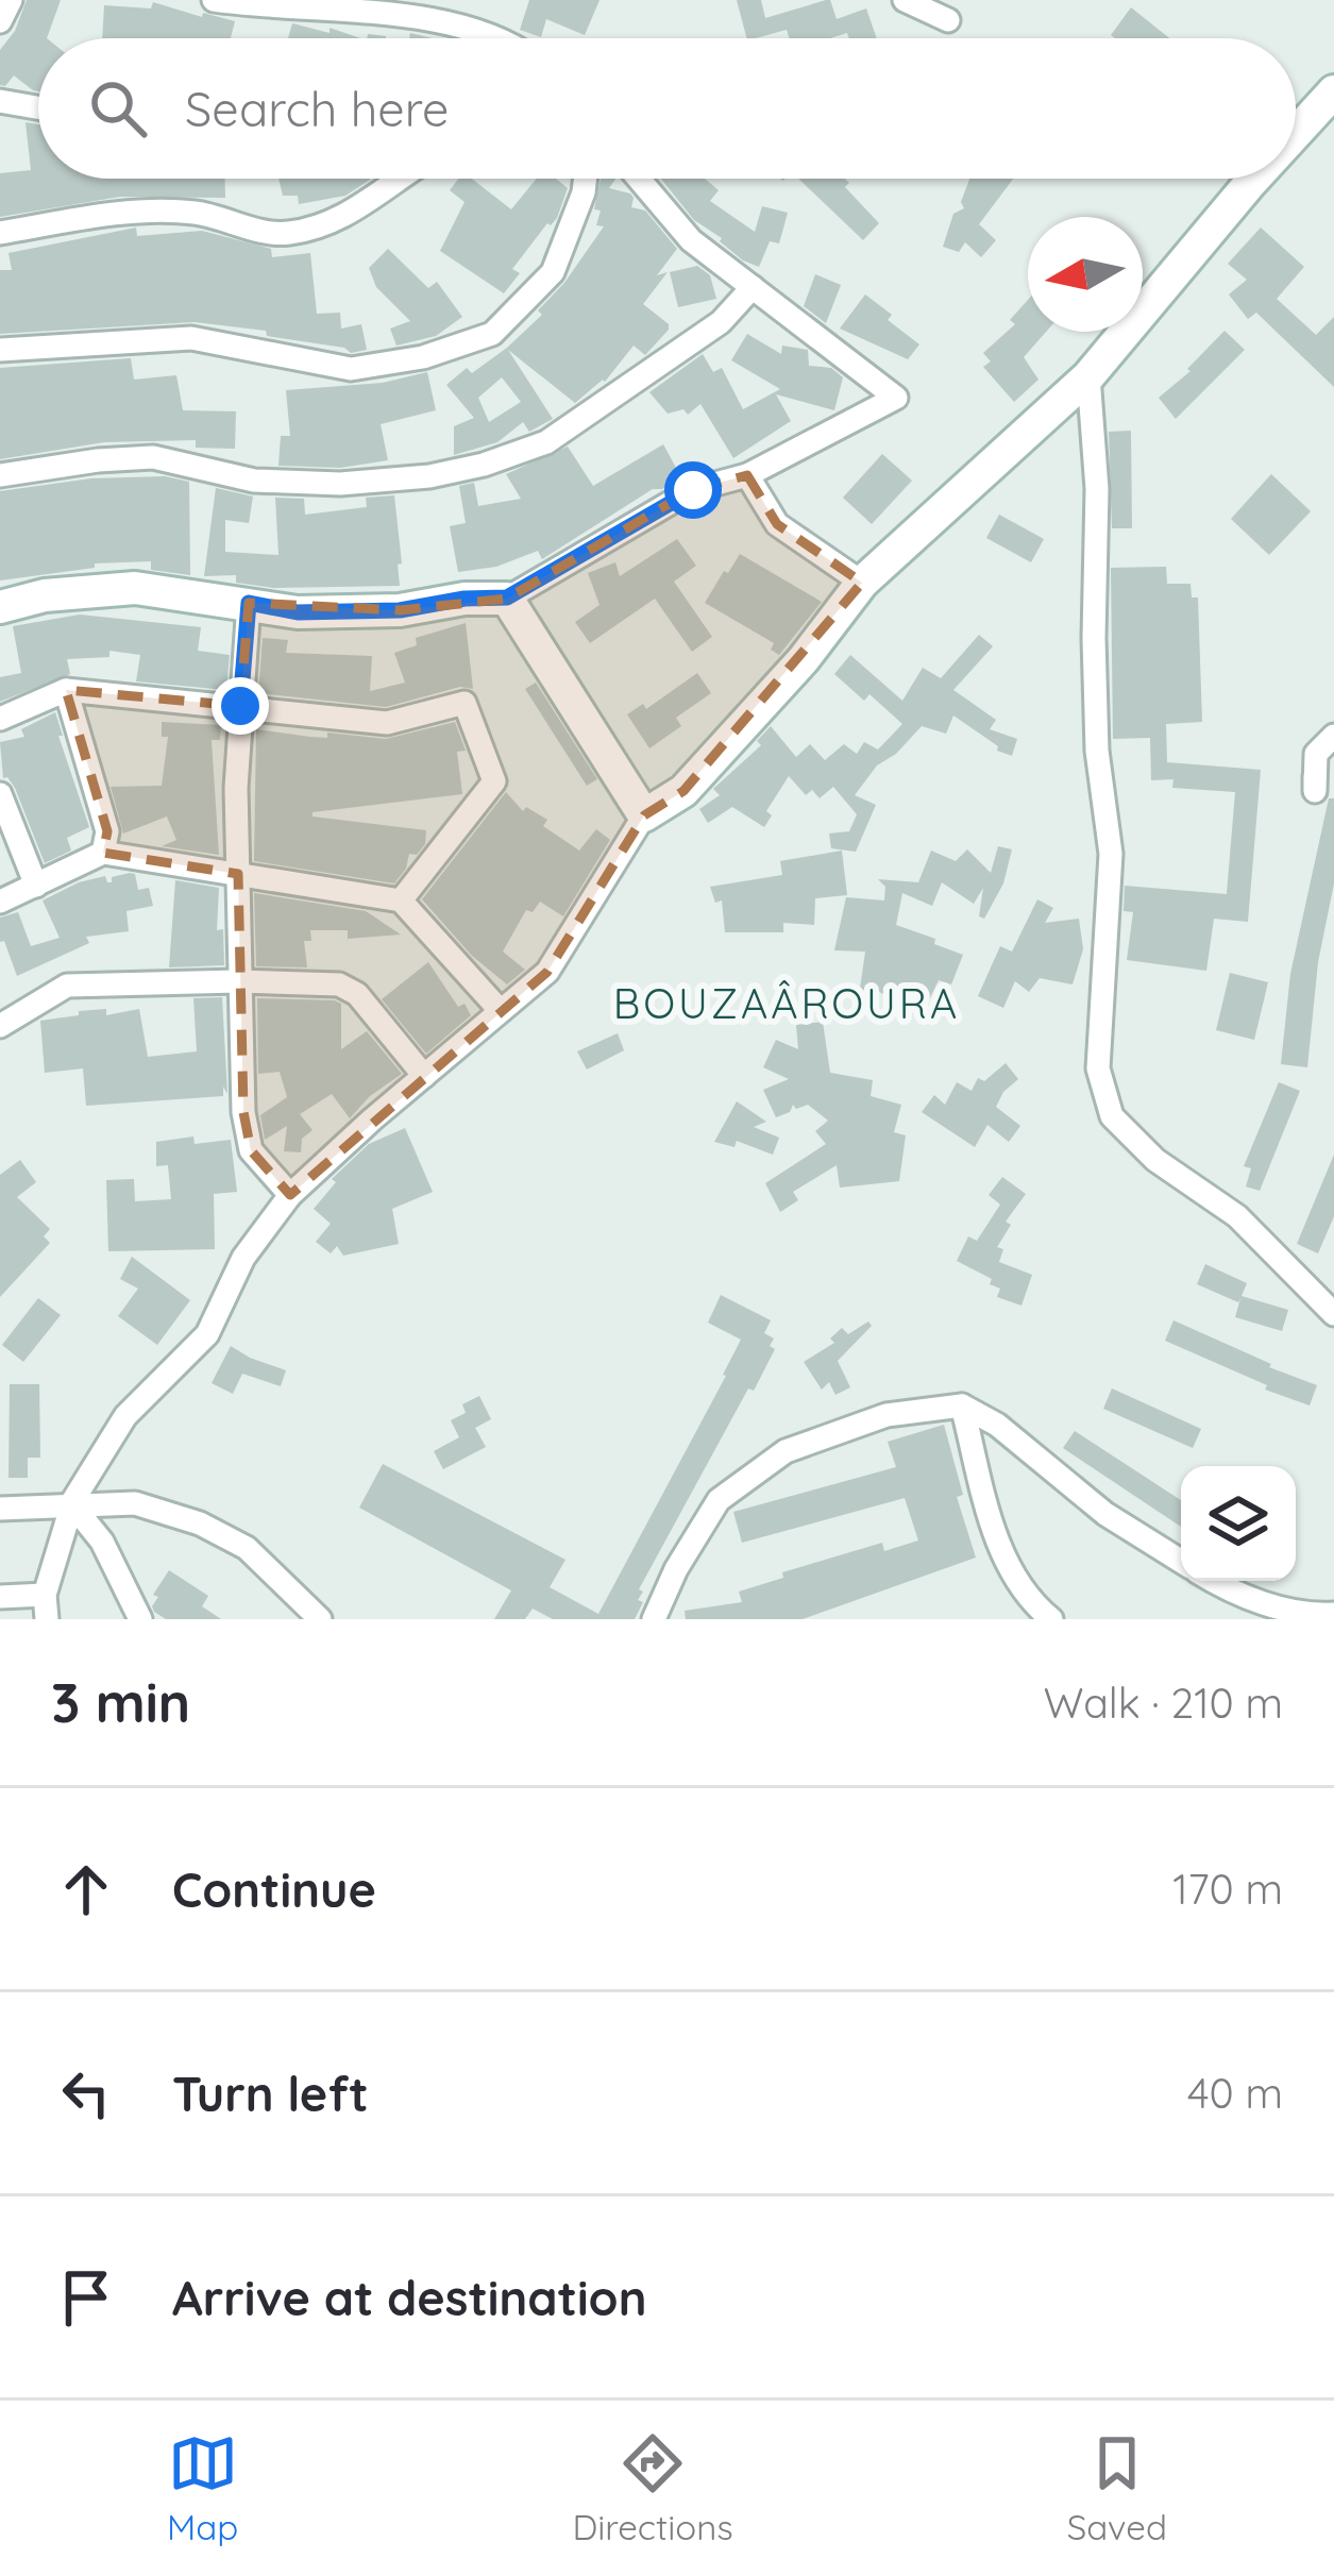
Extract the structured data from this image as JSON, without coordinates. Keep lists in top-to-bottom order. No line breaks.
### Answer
{"districts":["BOUZAÂROURA"],"north":"left","page":{"search":"Search here","heading":["3 min","Walk · 210 m"],"list":[["Continue","170 m"],["Turn left","40 m"],"Arrive at destination"],"nav":["Map","Directions","Saved"]}}
